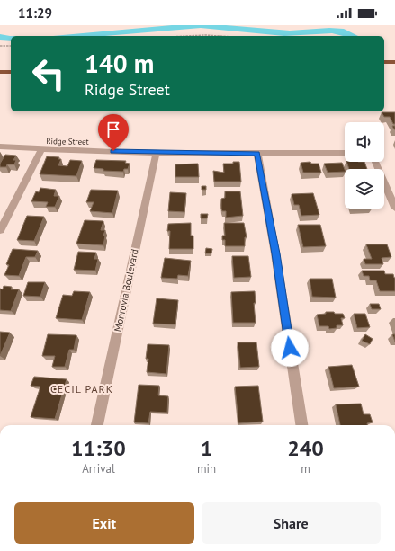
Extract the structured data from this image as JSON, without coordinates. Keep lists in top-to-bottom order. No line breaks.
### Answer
{"streets":{"street":["Ridge Street","Monrovia Boulevard"]},"crossings":[["Ridge Street","Monrovia Boulevard"]],"districts":["CECIL PARK"],"page":{"status":"11:29","turn":["140 m","Ridge Street"],"eta":["11:30","Arrival","1","min","240","m"],"buttons":["Exit","Share"]}}
